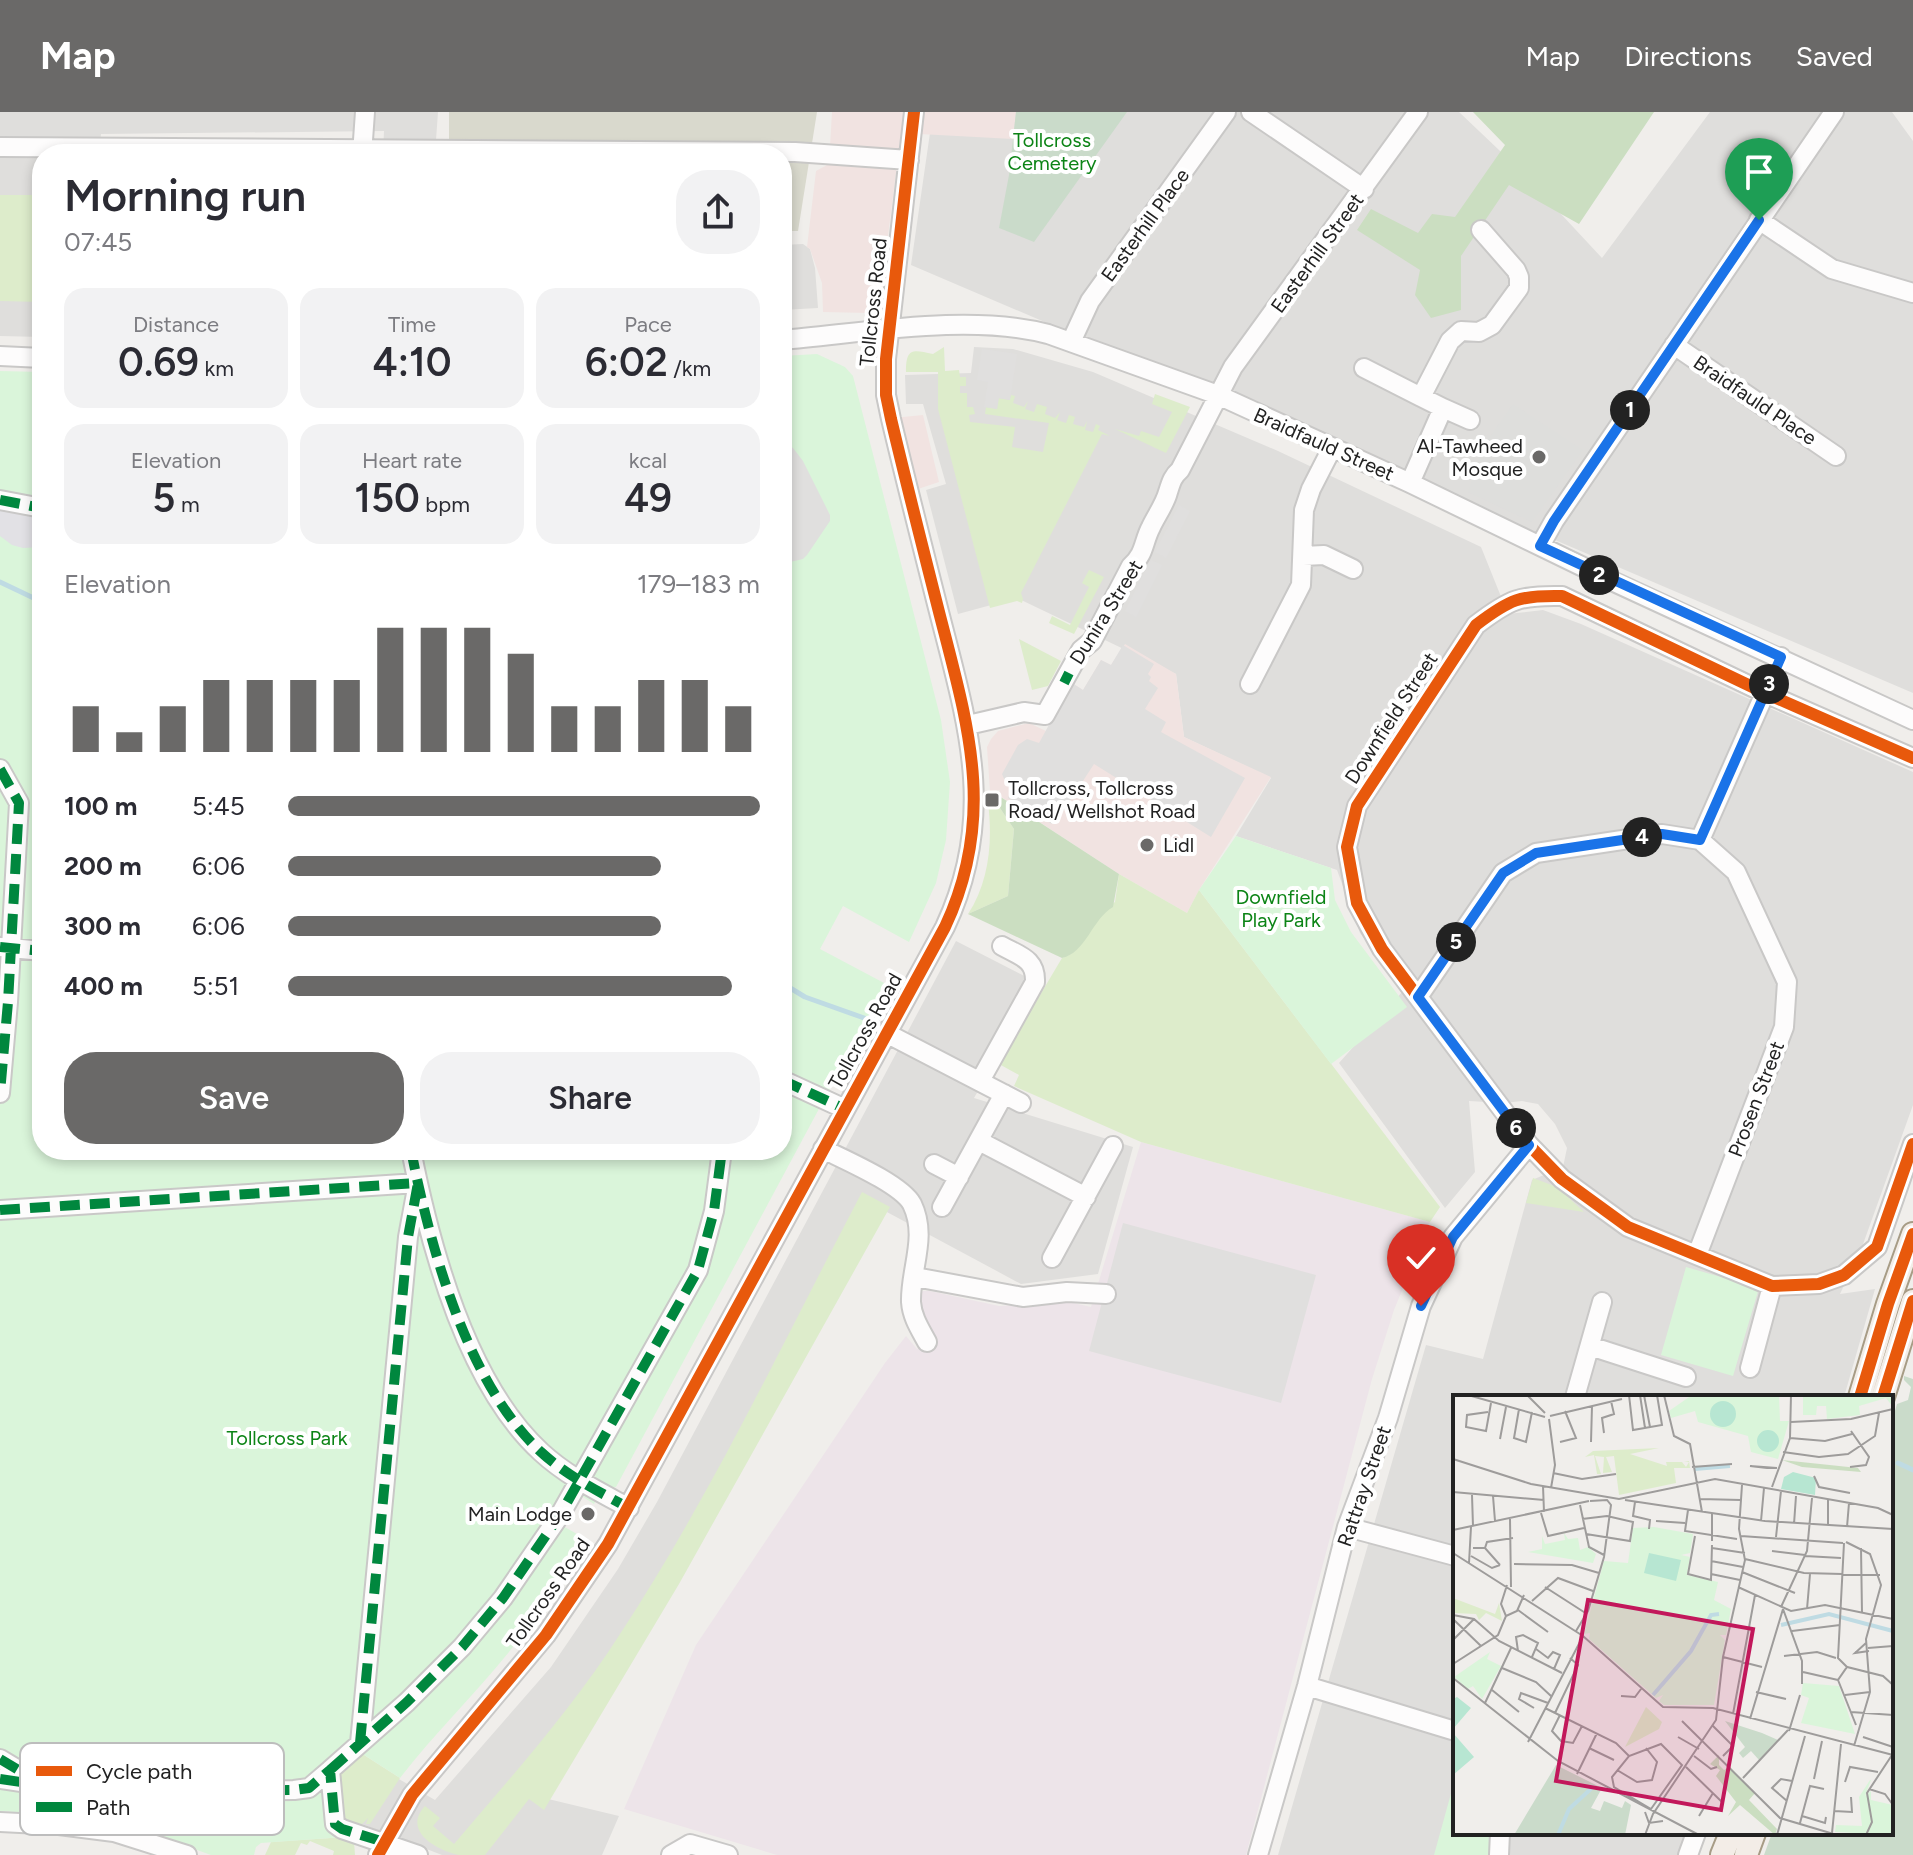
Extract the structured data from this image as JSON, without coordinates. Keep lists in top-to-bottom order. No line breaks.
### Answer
{"streets":{"street":["Easterhill Place","Easterhill Street","Tollcross Road","Braidfauld Place","Braidfauld Street","Dunira Street","Downfield Street","Prosen Street","Rattray Street"]},"crossings":[["Easterhill Place","Braidfauld Street"],["Easterhill Street","Braidfauld Street"],["Easterhill Street","Dunira Street"],["Tollcross Road","Braidfauld Street"],["Tollcross Road","Dunira Street"],["Braidfauld Street","Dunira Street"],["Downfield Street","Prosen Street"],["Downfield Street","Rattray Street"]],"parks":["Tollcross Cemetery","Downfield Play Park","Tollcross Park"],"places":{"other":["Al-Tawheed Mosque","Lidl","Main Lodge"],"transit":["Tollcross, Tollcross Road/ Wellshot Road"]},"legend":["Cycle path","Path"],"page":{"header":"Map","nav":["Map","Directions","Saved"],"heading":["Morning run","07:45"],"stats":[["Distance","0.69 km"],["Time","4:10"],["Pace","6:02 /km"],["Elevation","5 m"],["Heart rate","150 bpm"],["kcal","49"]],"pins":["1","2","3","4","5","6"],"chart":["Elevation","179–183 m"],"list":[{"name":"100 m","note":"5:45"},{"name":"200 m","note":"6:06"},{"name":"300 m","note":"6:06"},{"name":"400 m","note":"5:51"}],"buttons":["Save","Share"]}}
